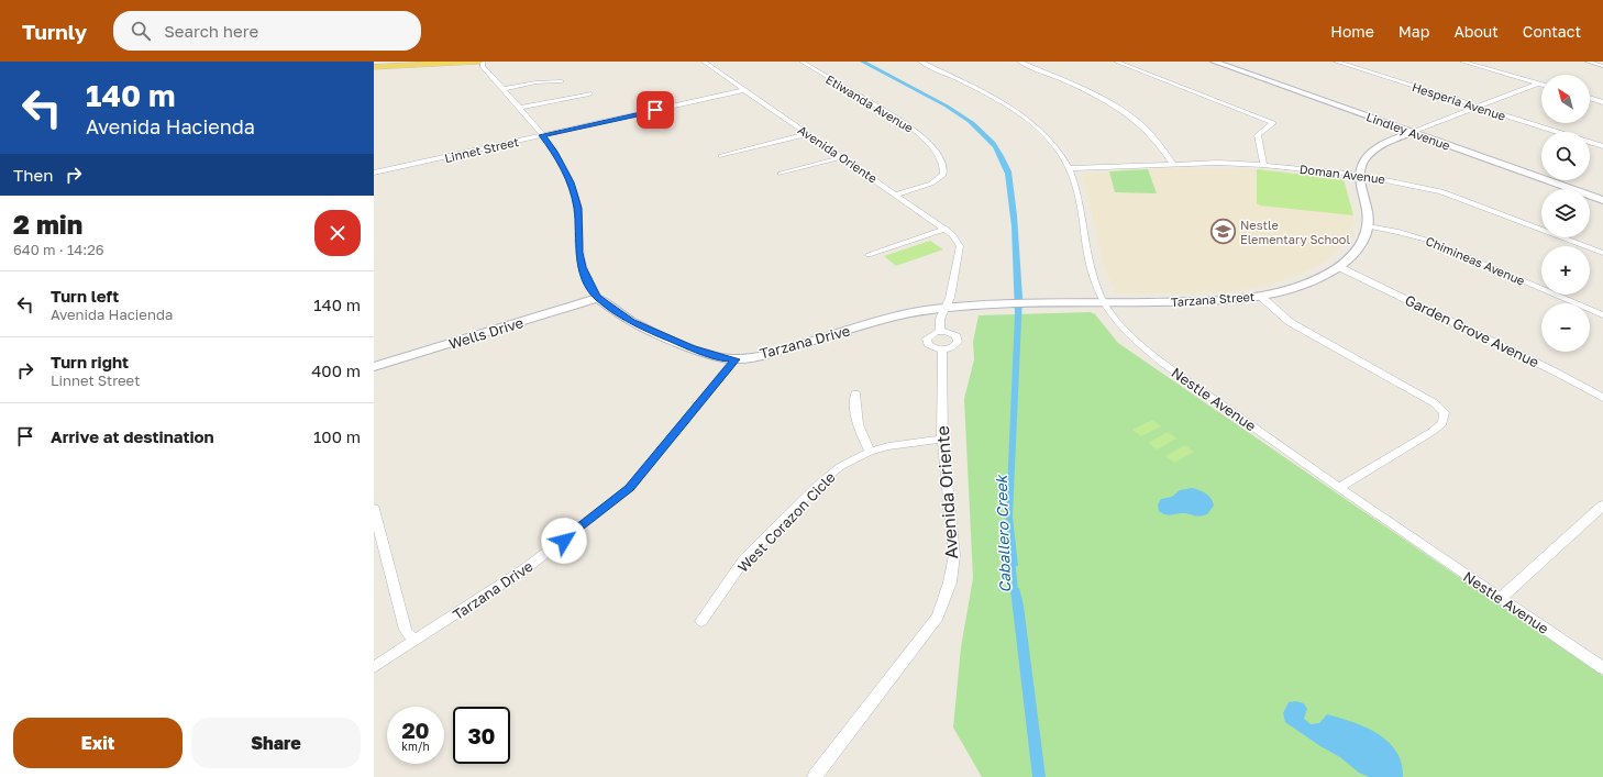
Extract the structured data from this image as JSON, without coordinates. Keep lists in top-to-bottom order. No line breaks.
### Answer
{"streets":{"street":["Hesperia Avenue","Etiwanda Avenue","Lindley Avenue","Linnet Street","Avenida Oriente","Doman Avenue","Chimineas Avenue","Tarzana Street","Garden Grove Avenue","Wells Drive","Tarzana Drive","Nestle Avenue","West Corazon Cicle"]},"crossings":[["Etiwanda Avenue","Avenida Oriente"],["Linnet Street","Avenida Oriente"],["Avenida Oriente","Tarzana Drive"],["Avenida Oriente","West Corazon Cicle"],["Doman Avenue","Nestle Avenue"],["Chimineas Avenue","Tarzana Street"],["Tarzana Street","Garden Grove Avenue"],["Tarzana Street","Tarzana Drive"],["Tarzana Street","Nestle Avenue"]],"water":["Caballero Creek"],"places":{"school or university":["Nestle Elementary School"]},"north":"top left","page":{"header":"Turnly","search":"Search here","nav":["Home","Map","About","Contact"],"turn":["140 m","Avenida Hacienda"],"map_buttons":["+","−"],"then":"Then","heading":["2 min","640 m · 14:26"],"list":[{"name":"Turn left","note":"Avenida Hacienda","value":"140 m"},{"name":"Turn right","note":"Linnet Street","value":"400 m"},{"name":"Arrive at destination","value":"100 m"}],"speed":"20 km/h","limit":"30","buttons":["Exit","Share"]}}
